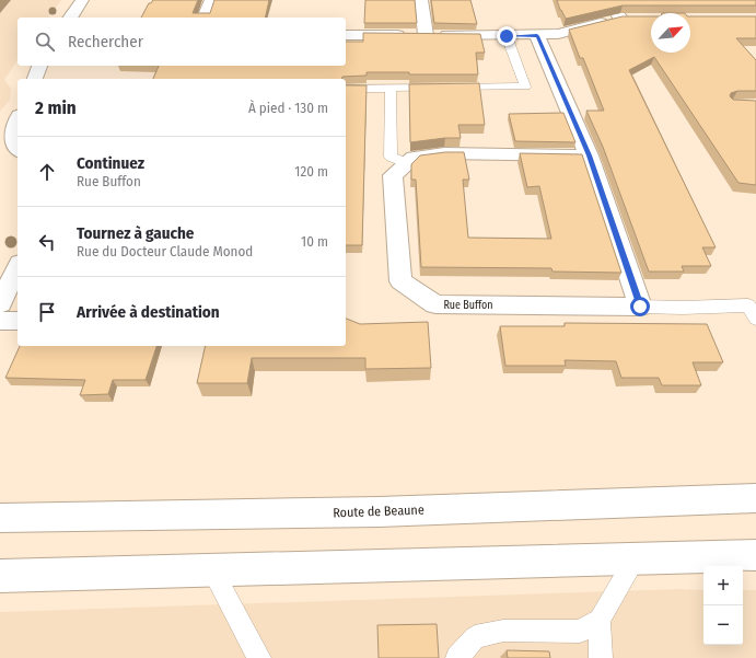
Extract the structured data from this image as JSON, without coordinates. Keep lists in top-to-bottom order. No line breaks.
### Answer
{"streets":{"street":["Rue Buffon","Route de Beaune"]},"north":"top right","page":{"search":"Rechercher","heading":["2 min","À pied · 130 m"],"list":[["Continuez","Rue Buffon","120 m"],["Tournez à gauche","Rue du Docteur Claude Monod","10 m"],"Arrivée à destination"],"map_buttons":["+","−"]}}
